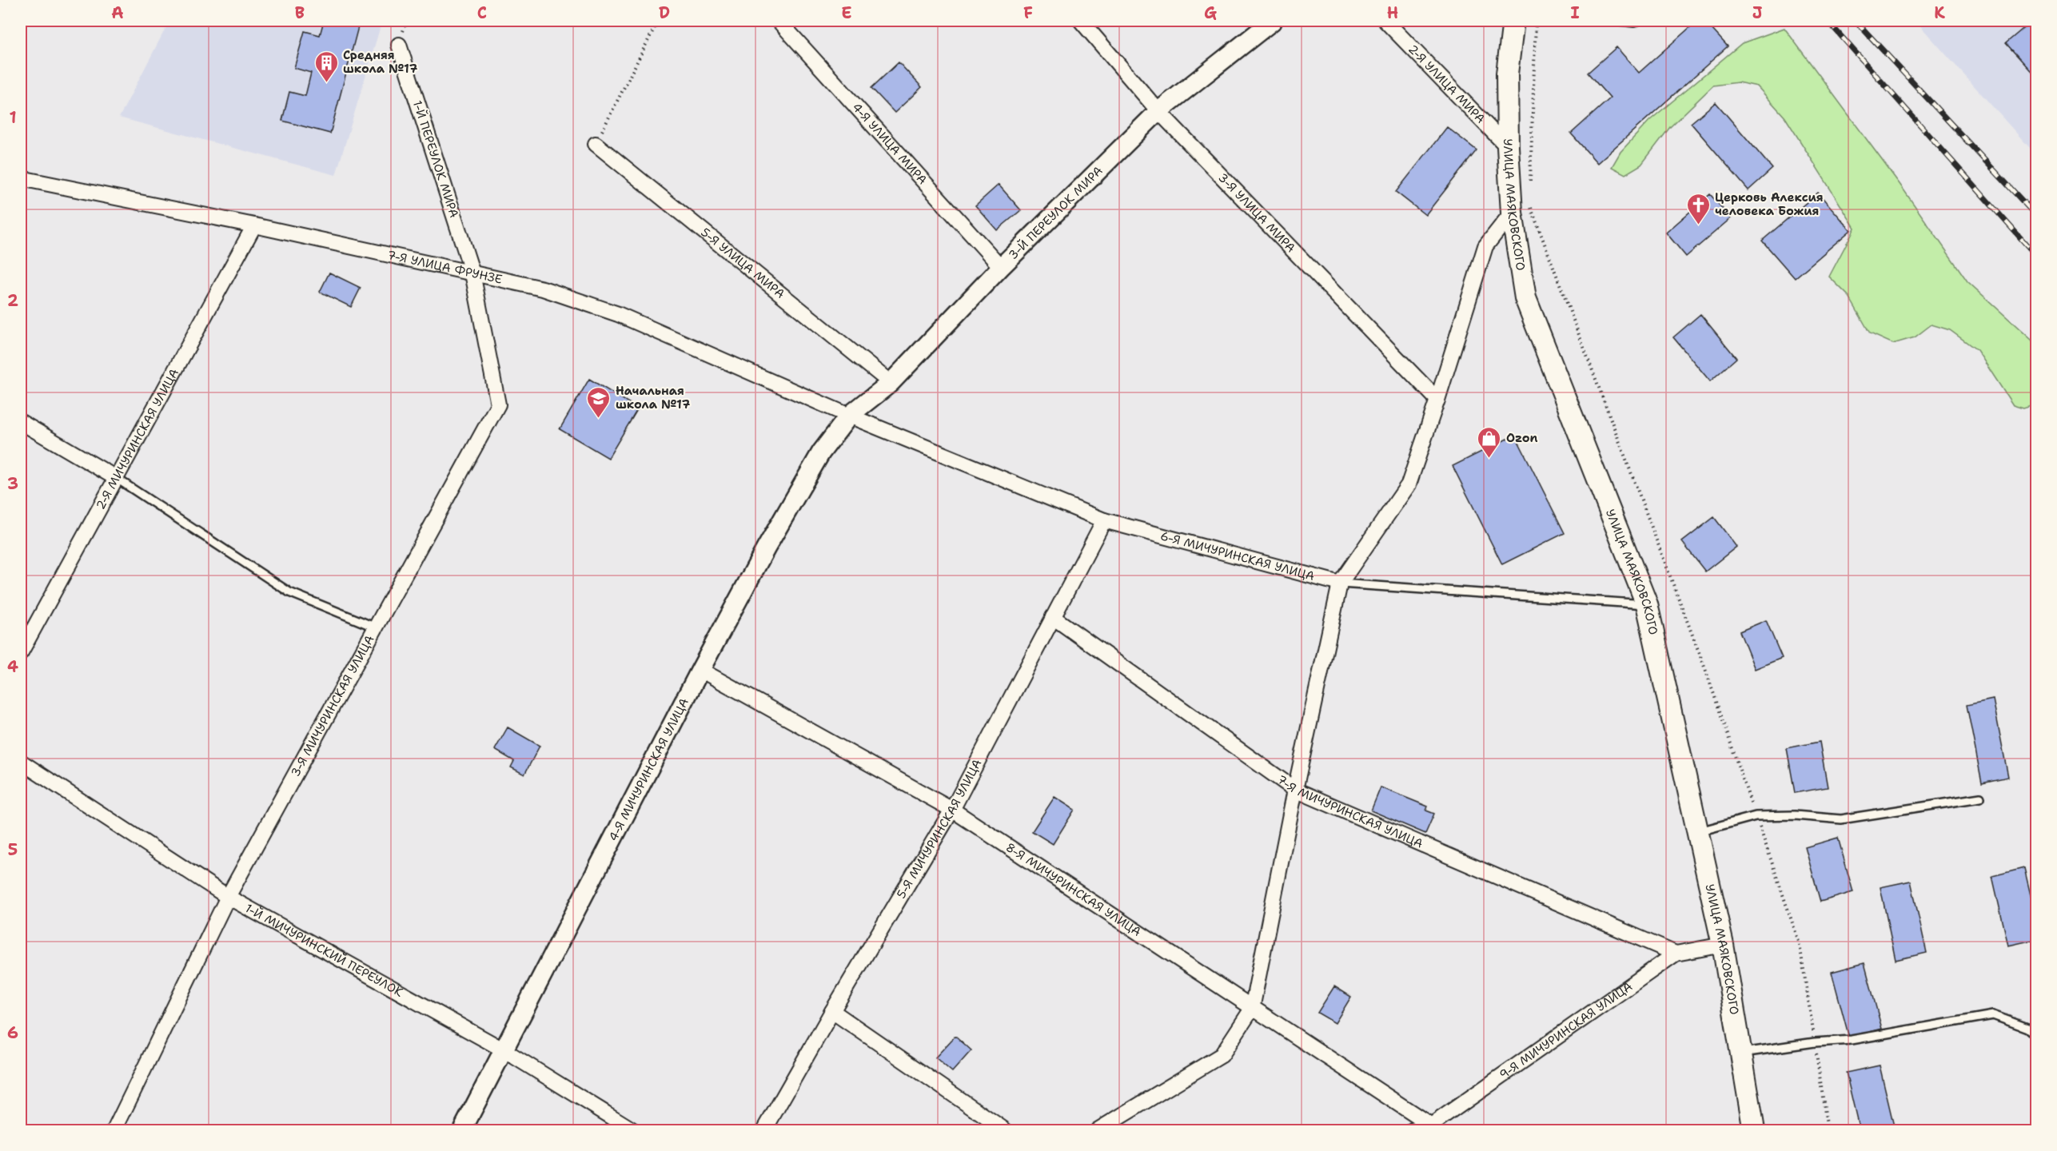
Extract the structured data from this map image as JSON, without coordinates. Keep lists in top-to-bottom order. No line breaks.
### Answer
{"streets":{"main road":["УЛИЦА МАЯКОВСКОГО"],"street":["2-Я УЛИЦА МИРА","4-Я УЛИЦА МИРА","1-Й ПЕРЕУЛОК МИРА","3-Й ПЕРЕУЛОК МИРА","3-Я УЛИЦА МИРА","5-Я УЛИЦА МИРА","7-Я УЛИЦА ФРУНЗЕ","2-Я МИЧУРИНСКАЯ УЛИЦА","6-Я МИЧУРИНСКАЯ УЛИЦА","3-Я МИЧУРИНСКАЯ УЛИЦА","4-Я МИЧУРИНСКАЯ УЛИЦА","7-Я МИЧУРИНСКАЯ УЛИЦА","5-Я МИЧУРИНСКАЯ УЛИЦА","8-Я МИЧУРИНСКАЯ УЛИЦА","1-Й МИЧУРИНСКИЙ ПЕРЕУЛОК","9-Я МИЧУРИНСКАЯ УЛИЦА"]},"crossings":[["2-Я УЛИЦА МИРА","УЛИЦА МАЯКОВСКОГО"],["4-Я УЛИЦА МИРА","3-Й ПЕРЕУЛОК МИРА"],["1-Й ПЕРЕУЛОК МИРА","7-Я УЛИЦА ФРУНЗЕ"],["1-Й ПЕРЕУЛОК МИРА","3-Я МИЧУРИНСКАЯ УЛИЦА"],["УЛИЦА МАЯКОВСКОГО","6-Я МИЧУРИНСКАЯ УЛИЦА"],["УЛИЦА МАЯКОВСКОГО","9-Я МИЧУРИНСКАЯ УЛИЦА"],["3-Й ПЕРЕУЛОК МИРА","3-Я УЛИЦА МИРА"],["3-Й ПЕРЕУЛОК МИРА","5-Я УЛИЦА МИРА"],["3-Й ПЕРЕУЛОК МИРА","7-Я УЛИЦА ФРУНЗЕ"],["3-Й ПЕРЕУЛОК МИРА","6-Я МИЧУРИНСКАЯ УЛИЦА"],["3-Й ПЕРЕУЛОК МИРА","4-Я МИЧУРИНСКАЯ УЛИЦА"],["7-Я УЛИЦА ФРУНЗЕ","2-Я МИЧУРИНСКАЯ УЛИЦА"],["7-Я УЛИЦА ФРУНЗЕ","6-Я МИЧУРИНСКАЯ УЛИЦА"],["7-Я УЛИЦА ФРУНЗЕ","3-Я МИЧУРИНСКАЯ УЛИЦА"],["7-Я УЛИЦА ФРУНЗЕ","4-Я МИЧУРИНСКАЯ УЛИЦА"],["6-Я МИЧУРИНСКАЯ УЛИЦА","4-Я МИЧУРИНСКАЯ УЛИЦА"],["6-Я МИЧУРИНСКАЯ УЛИЦА","5-Я МИЧУРИНСКАЯ УЛИЦА"],["3-Я МИЧУРИНСКАЯ УЛИЦА","1-Й МИЧУРИНСКИЙ ПЕРЕУЛОК"],["4-Я МИЧУРИНСКАЯ УЛИЦА","8-Я МИЧУРИНСКАЯ УЛИЦА"],["4-Я МИЧУРИНСКАЯ УЛИЦА","1-Й МИЧУРИНСКИЙ ПЕРЕУЛОК"],["7-Я МИЧУРИНСКАЯ УЛИЦА","5-Я МИЧУРИНСКАЯ УЛИЦА"],["7-Я МИЧУРИНСКАЯ УЛИЦА","9-Я МИЧУРИНСКАЯ УЛИЦА"],["5-Я МИЧУРИНСКАЯ УЛИЦА","8-Я МИЧУРИНСКАЯ УЛИЦА"],["8-Я МИЧУРИНСКАЯ УЛИЦА","9-Я МИЧУРИНСКАЯ УЛИЦА"]],"places":{"building":["Средняя школа №17"],"church":["Церковь Алексия человека Божия"],"school or university":["Начальная школа №17"],"shop":["Ozon"]},"grid":{"columns":["A","B","C","D","E","F","G","H","I","J","K"],"rows":["1","2","3","4","5","6"]}}
